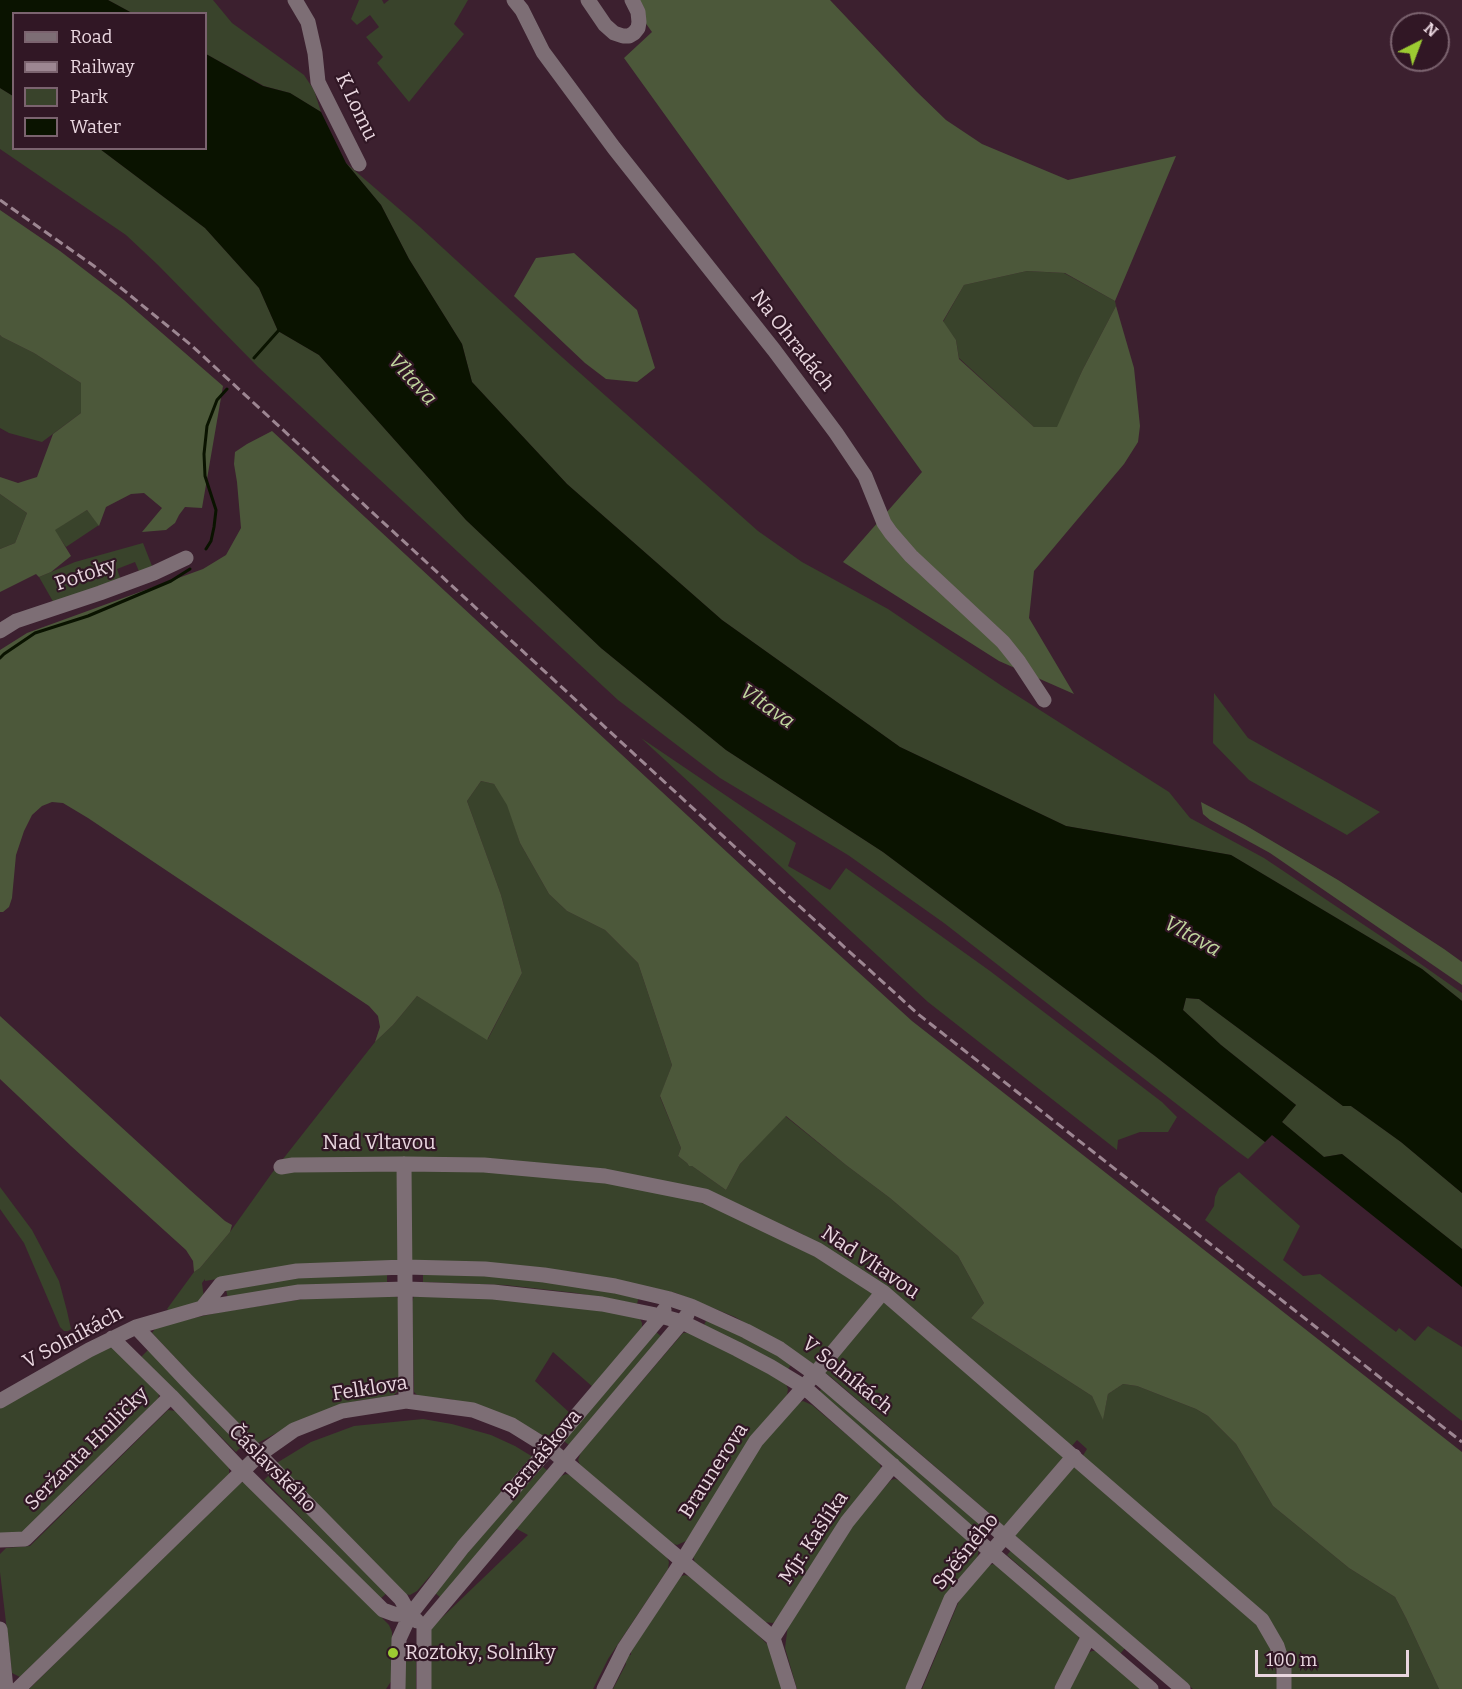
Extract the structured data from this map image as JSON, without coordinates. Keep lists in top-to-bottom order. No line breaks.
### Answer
{"streets":{"street":["K Lomu","Na Ohradách","Potoky","Nad Vltavou","V Solníkách","Felklova","Seržanta Hniličky","Bernáškova","Čáslavského","Braunerova","Mjr. Kašlíka","Spěšného"]},"crossings":[["Nad Vltavou","Braunerova"],["Nad Vltavou","Spěšného"],["V Solníkách","Bernáškova"],["V Solníkách","Čáslavského"],["V Solníkách","Braunerova"],["V Solníkách","Mjr. Kašlíka"],["V Solníkách","Spěšného"],["Felklova","Bernáškova"],["Felklova","Čáslavského"],["Felklova","Braunerova"],["Felklova","Mjr. Kašlíka"],["Seržanta Hniličky","Čáslavského"],["Bernáškova","Čáslavského"]],"water":["Vltava"],"places":["Roztoky, Solníky"],"legend":["Road","Railway","Park","Water"],"scale_bar":"100 m","north":"top right"}
